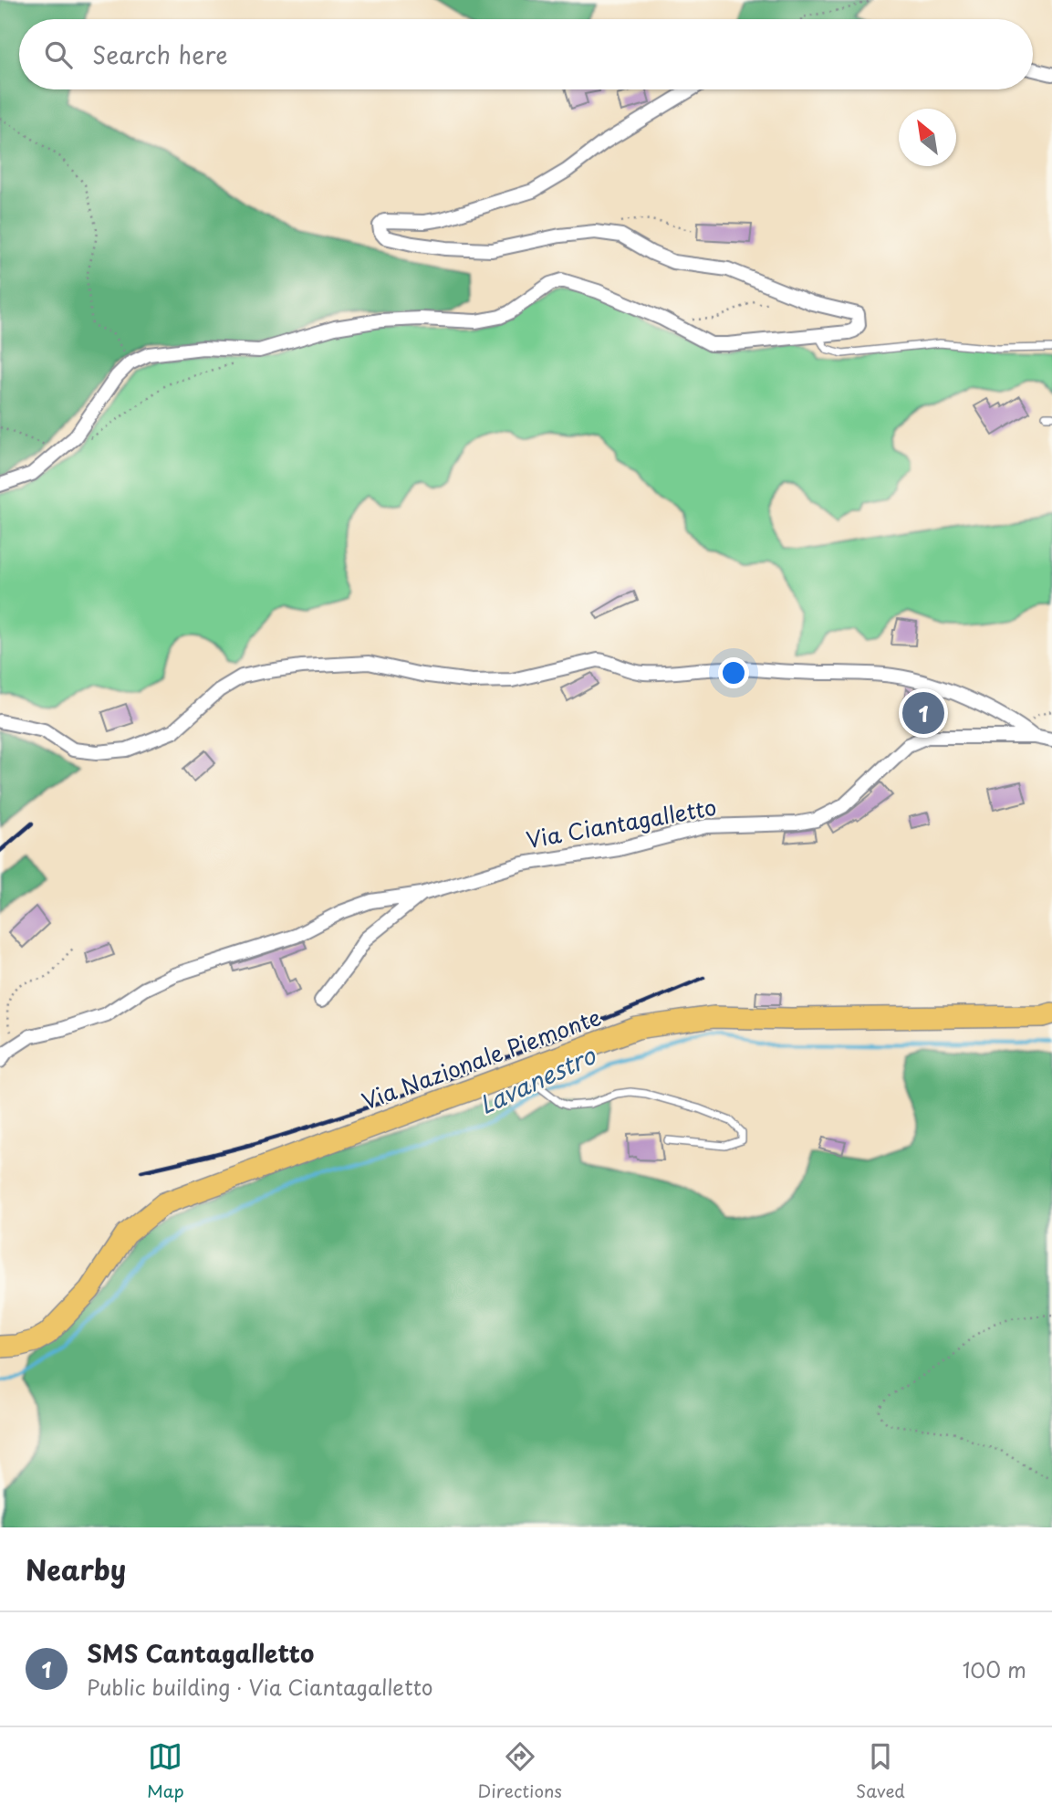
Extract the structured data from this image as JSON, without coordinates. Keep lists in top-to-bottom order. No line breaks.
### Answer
{"streets":{"main road":["Via Nazionale Piemonte"],"street":["Via Ciantagalletto"]},"water":["Lavanestro"],"north":"top left","page":{"search":"Search here","pins":"1","heading":"Nearby","list":[{"mark":"1","name":"SMS Cantagalletto","note":"Public building · Via Ciantagalletto","value":"100 m"}],"nav":["Map","Directions","Saved"]}}
